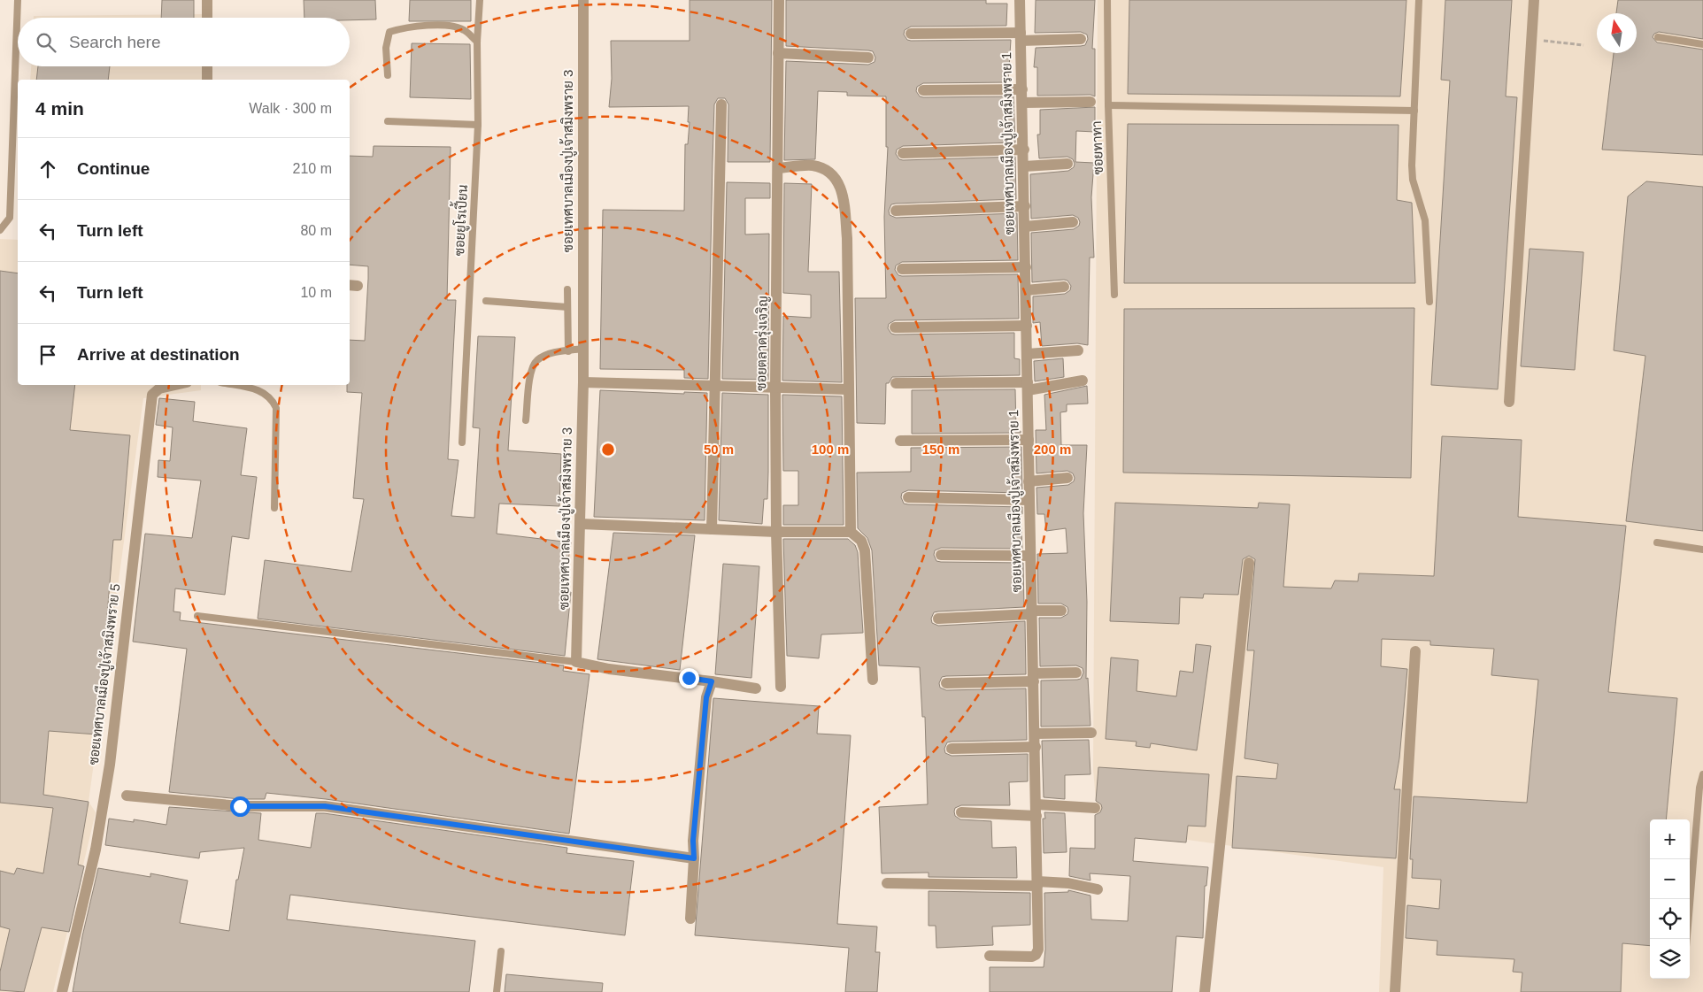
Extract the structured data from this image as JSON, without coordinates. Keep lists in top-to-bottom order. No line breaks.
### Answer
{"streets":{"street":["ซอยเทศบาลเมืองปู่เจ้าสมิงพราย 1","ซอยเทศบาลเมืองปู่เจ้าสมิงพราย 3","ซอยตลาดรุ่งเจริญ","ซอยเทศบาลเมืองปู่เจ้าสมิงพราย 5"],"lane":["ซอยทาทา","ซอยยูโรเปี้ยน"]},"north":"top","page":{"search":"Search here","heading":["4 min","Walk · 300 m"],"list":[["Continue","210 m"],["Turn left","80 m"],["Turn left","10 m"],"Arrive at destination"],"map_buttons":["+","−"]},"rings":["50 m","100 m","150 m","200 m"]}
